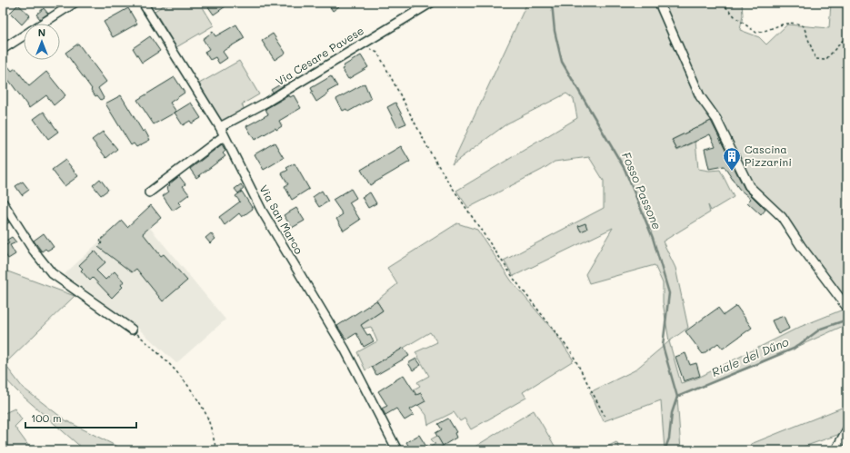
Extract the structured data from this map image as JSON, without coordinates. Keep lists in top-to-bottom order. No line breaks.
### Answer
{"streets":{"street":["Via Cesare Pavese","Via San Marco"]},"crossings":[["Via Cesare Pavese","Via San Marco"]],"water":["Fosso Passone","Riale del Dűno"],"places":{"building":["Cascina Pizzarini"]},"scale_bar":"100 m","north":"top"}
